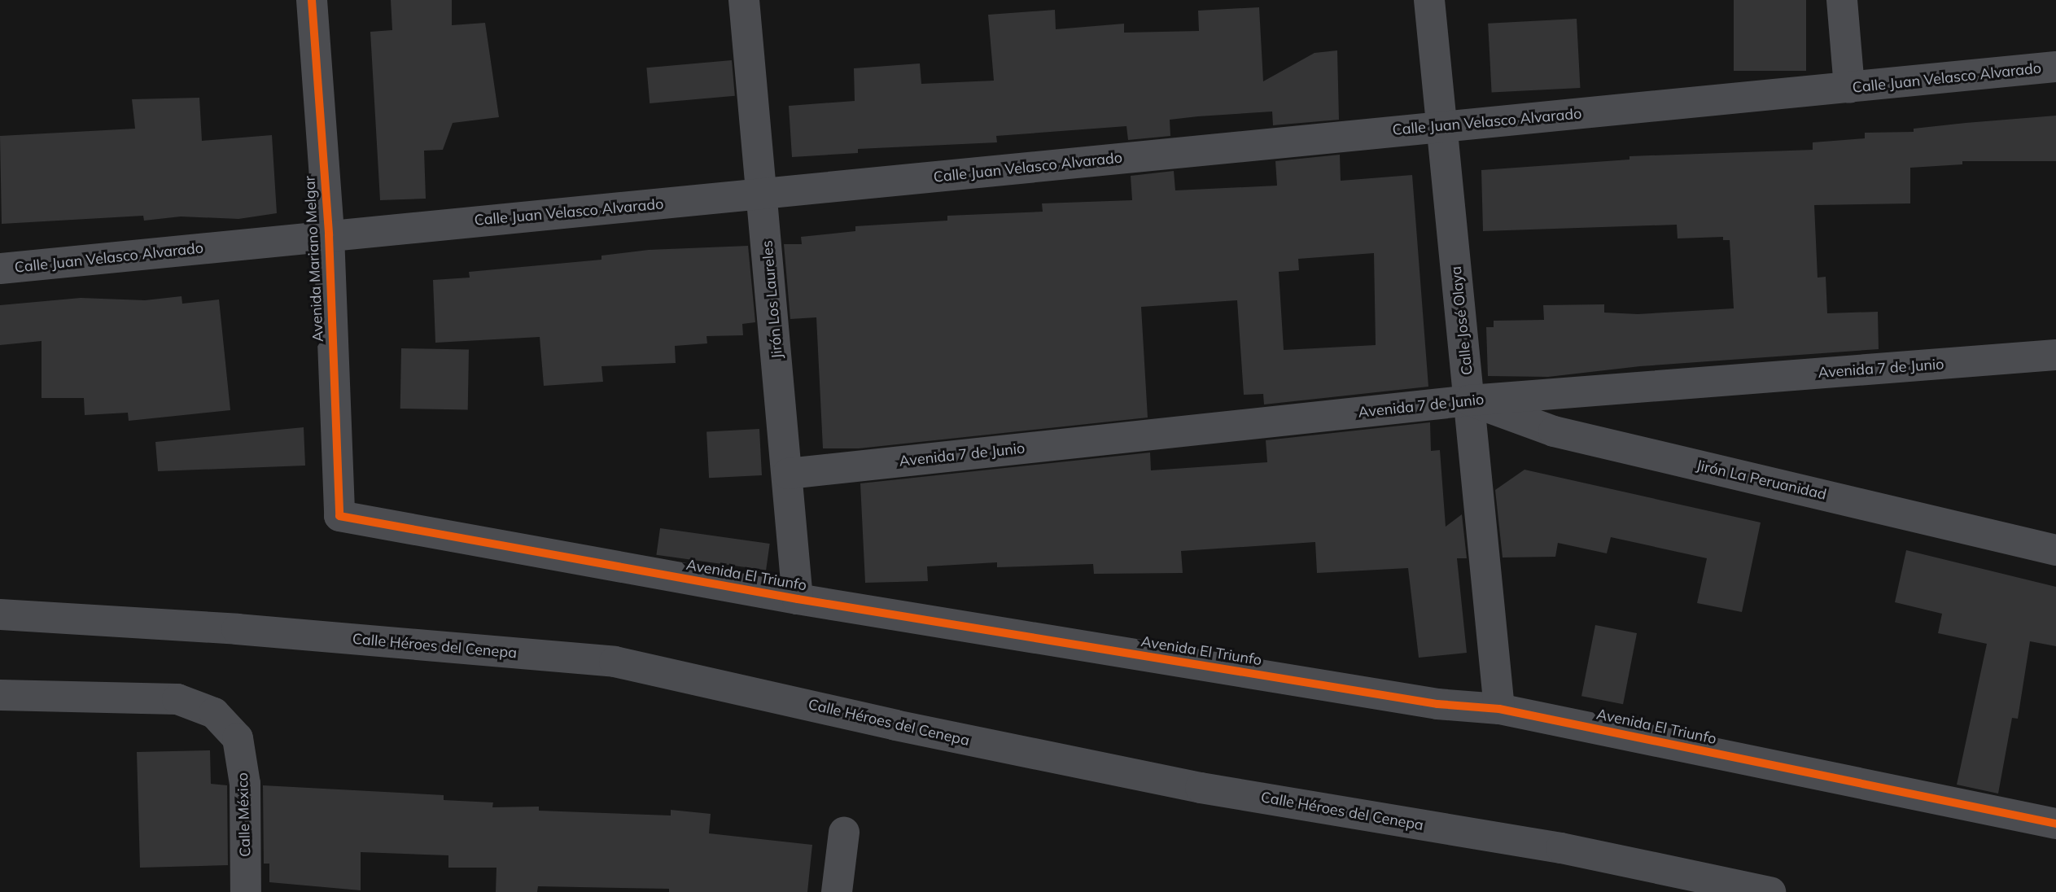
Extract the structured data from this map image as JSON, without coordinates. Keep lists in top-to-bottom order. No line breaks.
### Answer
{"streets":{"street":["Calle Juan Velasco Alvarado","Avenida Mariano Melgar","Jirón Los Laureles","Calle José Olaya","Avenida 7 de Junio","Jirón La Peruanidad","Avenida El Triunfo","Calle Héroes del Cenepa","Calle México"]},"crossings":[["Calle Juan Velasco Alvarado","Avenida Mariano Melgar"],["Calle Juan Velasco Alvarado","Jirón Los Laureles"],["Calle Juan Velasco Alvarado","Calle José Olaya"],["Avenida Mariano Melgar","Avenida El Triunfo"],["Jirón Los Laureles","Avenida 7 de Junio"],["Jirón Los Laureles","Avenida El Triunfo"],["Calle José Olaya","Avenida 7 de Junio"],["Calle José Olaya","Jirón La Peruanidad"],["Calle José Olaya","Avenida El Triunfo"],["Avenida 7 de Junio","Jirón La Peruanidad"]]}
